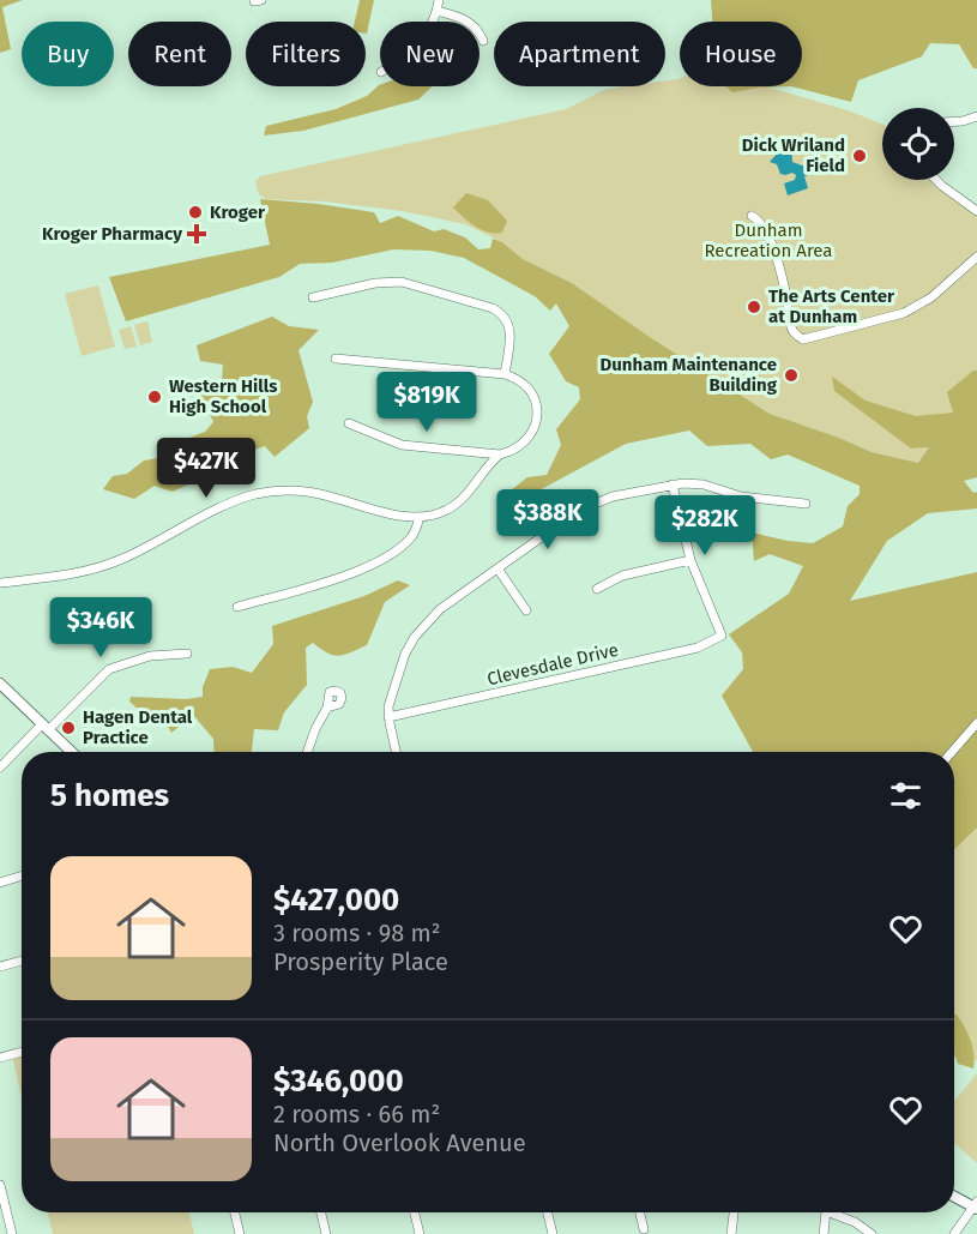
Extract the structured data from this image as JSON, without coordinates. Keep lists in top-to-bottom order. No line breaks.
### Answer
{"streets":{"street":["Clevesdale Drive"]},"parks":["Dunham Recreation Area"],"places":{"other":["Dick Wriland Field","Kroger","The Arts Center at Dunham","Dunham Maintenance Building","Western Hills High School","Hagen Dental Practice"],"health":["Kroger Pharmacy"]},"page":{"chip":["Buy","Rent","Filters","New","Apartment","House"],"price":["$819K","$427K","$388K","$282K","$346K"],"heading":"5 homes","list":[{"name":"$427,000","note":"3 rooms · 98 m² · Prosperity Place"},{"name":"$346,000","note":"2 rooms · 66 m² · North Overlook Avenue"}]}}
